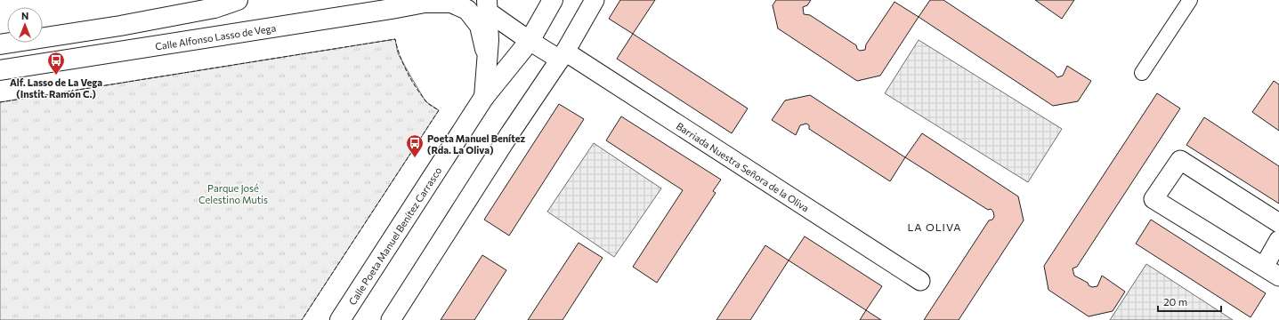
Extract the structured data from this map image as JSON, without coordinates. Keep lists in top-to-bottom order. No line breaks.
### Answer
{"streets":{"main road":["Calle Alfonso Lasso de Vega","Calle Poeta Manuel Benítez Carrasco"],"street":["Barriada Nuestra Señora de la Oliva"]},"crossings":[["Calle Alfonso Lasso de Vega","Calle Poeta Manuel Benítez Carrasco"],["Barriada Nuestra Señora de la Oliva","Calle Poeta Manuel Benítez Carrasco"]],"districts":["LA OLIVA"],"parks":["Parque José Celestino Mutis"],"places":{"bus stop":["Alf. Lasso de La Vega (Instit. Ramón C.)","Poeta Manuel Benítez (Rda. La Oliva)"]},"scale_bar":"20 m","north":"top"}
